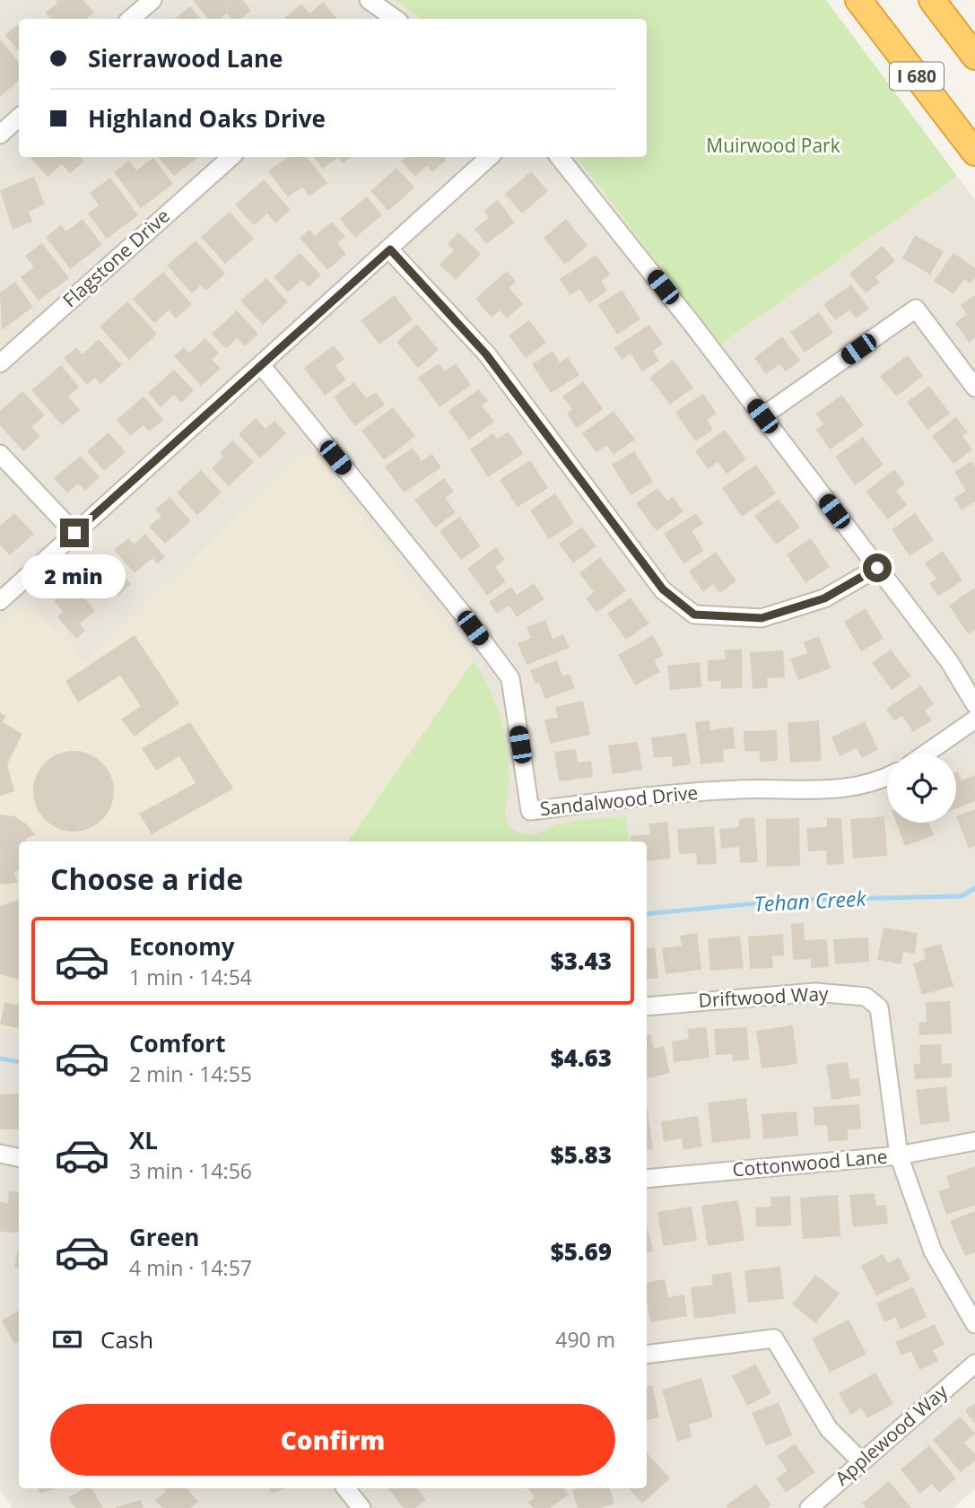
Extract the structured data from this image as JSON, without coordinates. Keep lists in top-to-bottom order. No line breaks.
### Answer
{"streets":{"highway":["I 680"],"street":["Flagstone Drive","Sandalwood Drive","Driftwood Way","Cottonwood Lane","Applewood Way"]},"crossings":[["Driftwood Way","Cottonwood Lane"]],"water":["Tehan Creek"],"parks":["Muirwood Park"],"page":{"banner":["Sierrawood Lane","Highland Oaks Drive"],"bubble":"2 min","heading":"Choose a ride","list":[{"name":"Economy","note":"1 min · 14:54","value":"$3.43"},{"name":"Comfort","note":"2 min · 14:55","value":"$4.63"},{"name":"XL","note":"3 min · 14:56","value":"$5.83"},{"name":"Green","note":"4 min · 14:57","value":"$5.69"}],"pay":["Cash","490 m"],"buttons":"Confirm"}}
